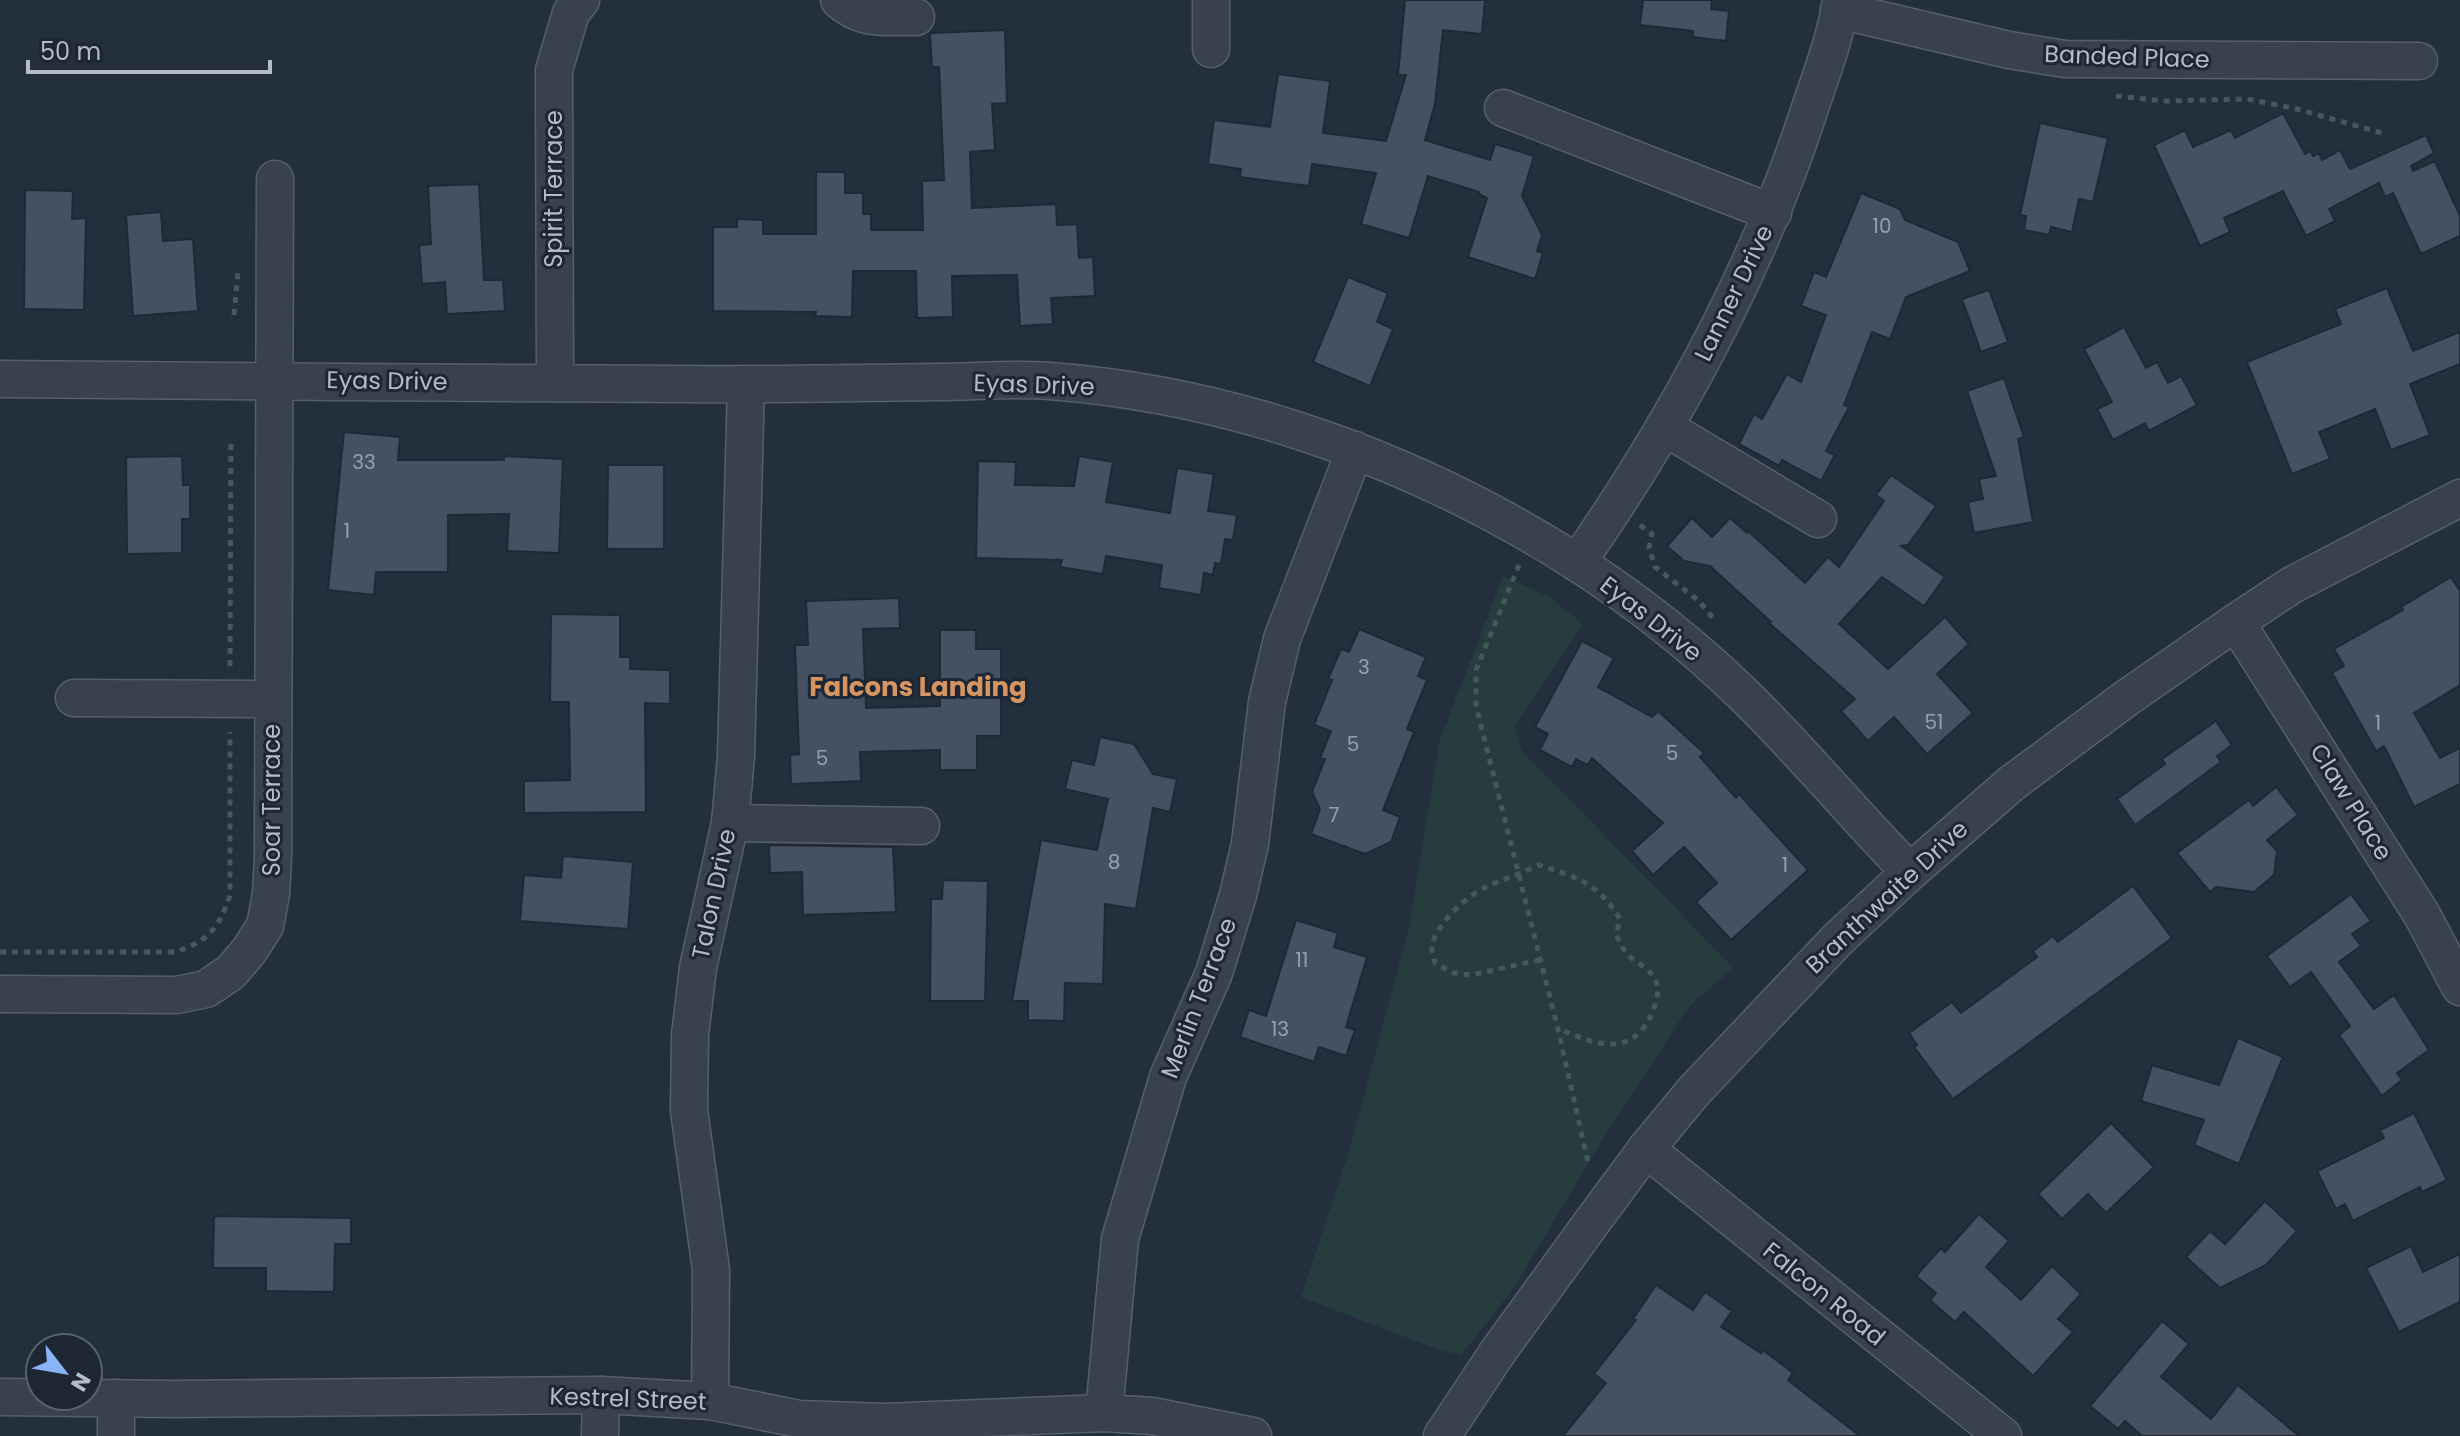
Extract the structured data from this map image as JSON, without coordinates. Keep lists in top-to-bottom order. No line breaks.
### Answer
{"streets":{"street":["Banded Place","Spirit Terrace","Lanner Drive","Eyas Drive","Soar Terrace","Claw Place","Talon Drive","Branthwaite Drive","Merlin Terrace","Falcon Road","Kestrel Street"]},"crossings":[["Banded Place","Lanner Drive"],["Spirit Terrace","Eyas Drive"],["Lanner Drive","Eyas Drive"],["Eyas Drive","Soar Terrace"],["Eyas Drive","Talon Drive"],["Eyas Drive","Branthwaite Drive"],["Eyas Drive","Merlin Terrace"],["Claw Place","Branthwaite Drive"],["Talon Drive","Kestrel Street"],["Branthwaite Drive","Falcon Road"],["Merlin Terrace","Kestrel Street"]],"districts":["Falcons Landing"],"house_numbers":["10","33","1","3","51","1","5","5","5","7","8","1","11","13"],"scale_bar":"50 m","north":"bottom right"}
